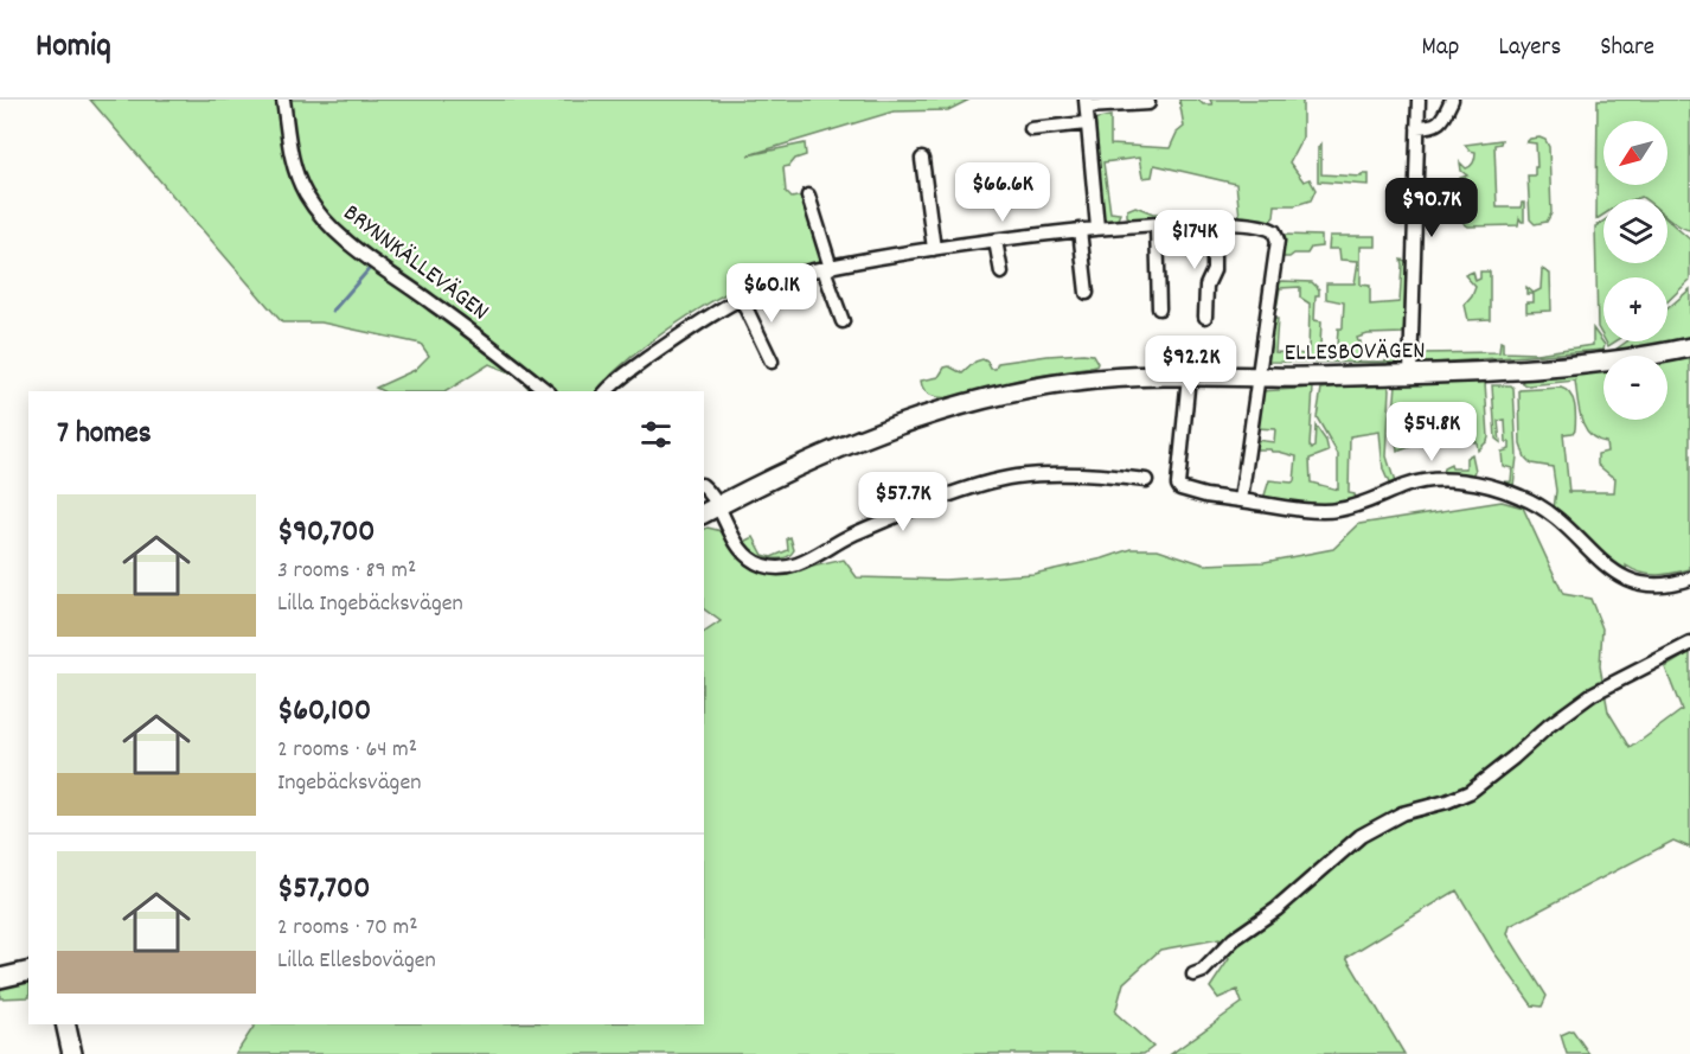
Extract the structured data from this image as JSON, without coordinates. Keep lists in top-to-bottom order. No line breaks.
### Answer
{"streets":{"main road":["ELLESBOVÄGEN"],"street":["BRYNNKÄLLEVÄGEN"]},"north":"bottom left","page":{"header":"Homiq","nav":["Map","Layers","Share"],"map_buttons":["+","−"],"price":["$66.6K","$90.7K","$174K","$60.1K","$92.2K","$54.8K","$57.7K"],"heading":"7 homes","list":[{"name":"$90,700","note":"3 rooms · 89 m² · Lilla Ingebäcksvägen"},{"name":"$60,100","note":"2 rooms · 64 m² · Ingebäcksvägen"},{"name":"$57,700","note":"2 rooms · 70 m² · Lilla Ellesbovägen"}]}}
